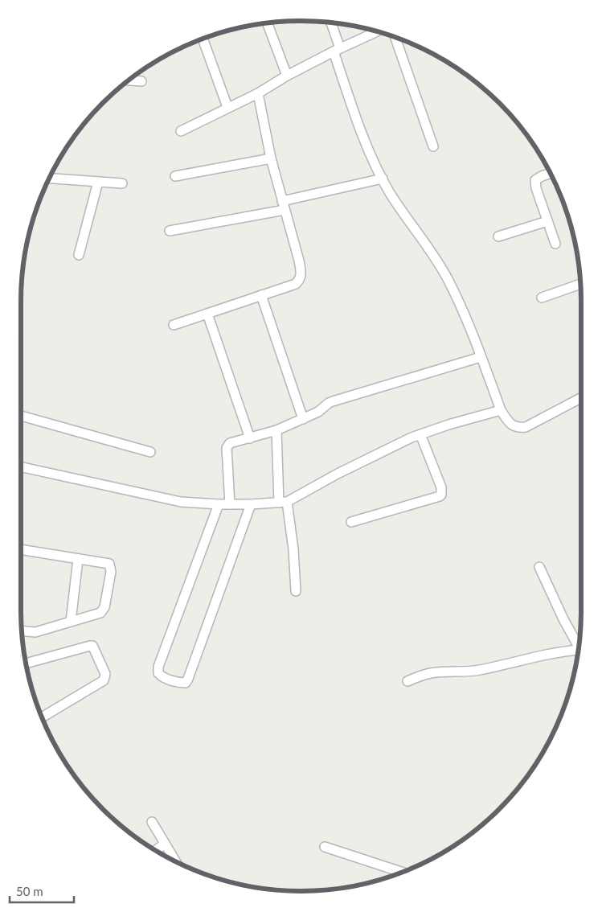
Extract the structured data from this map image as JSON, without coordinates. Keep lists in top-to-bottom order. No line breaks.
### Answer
{"scale_bar":"50 m"}
